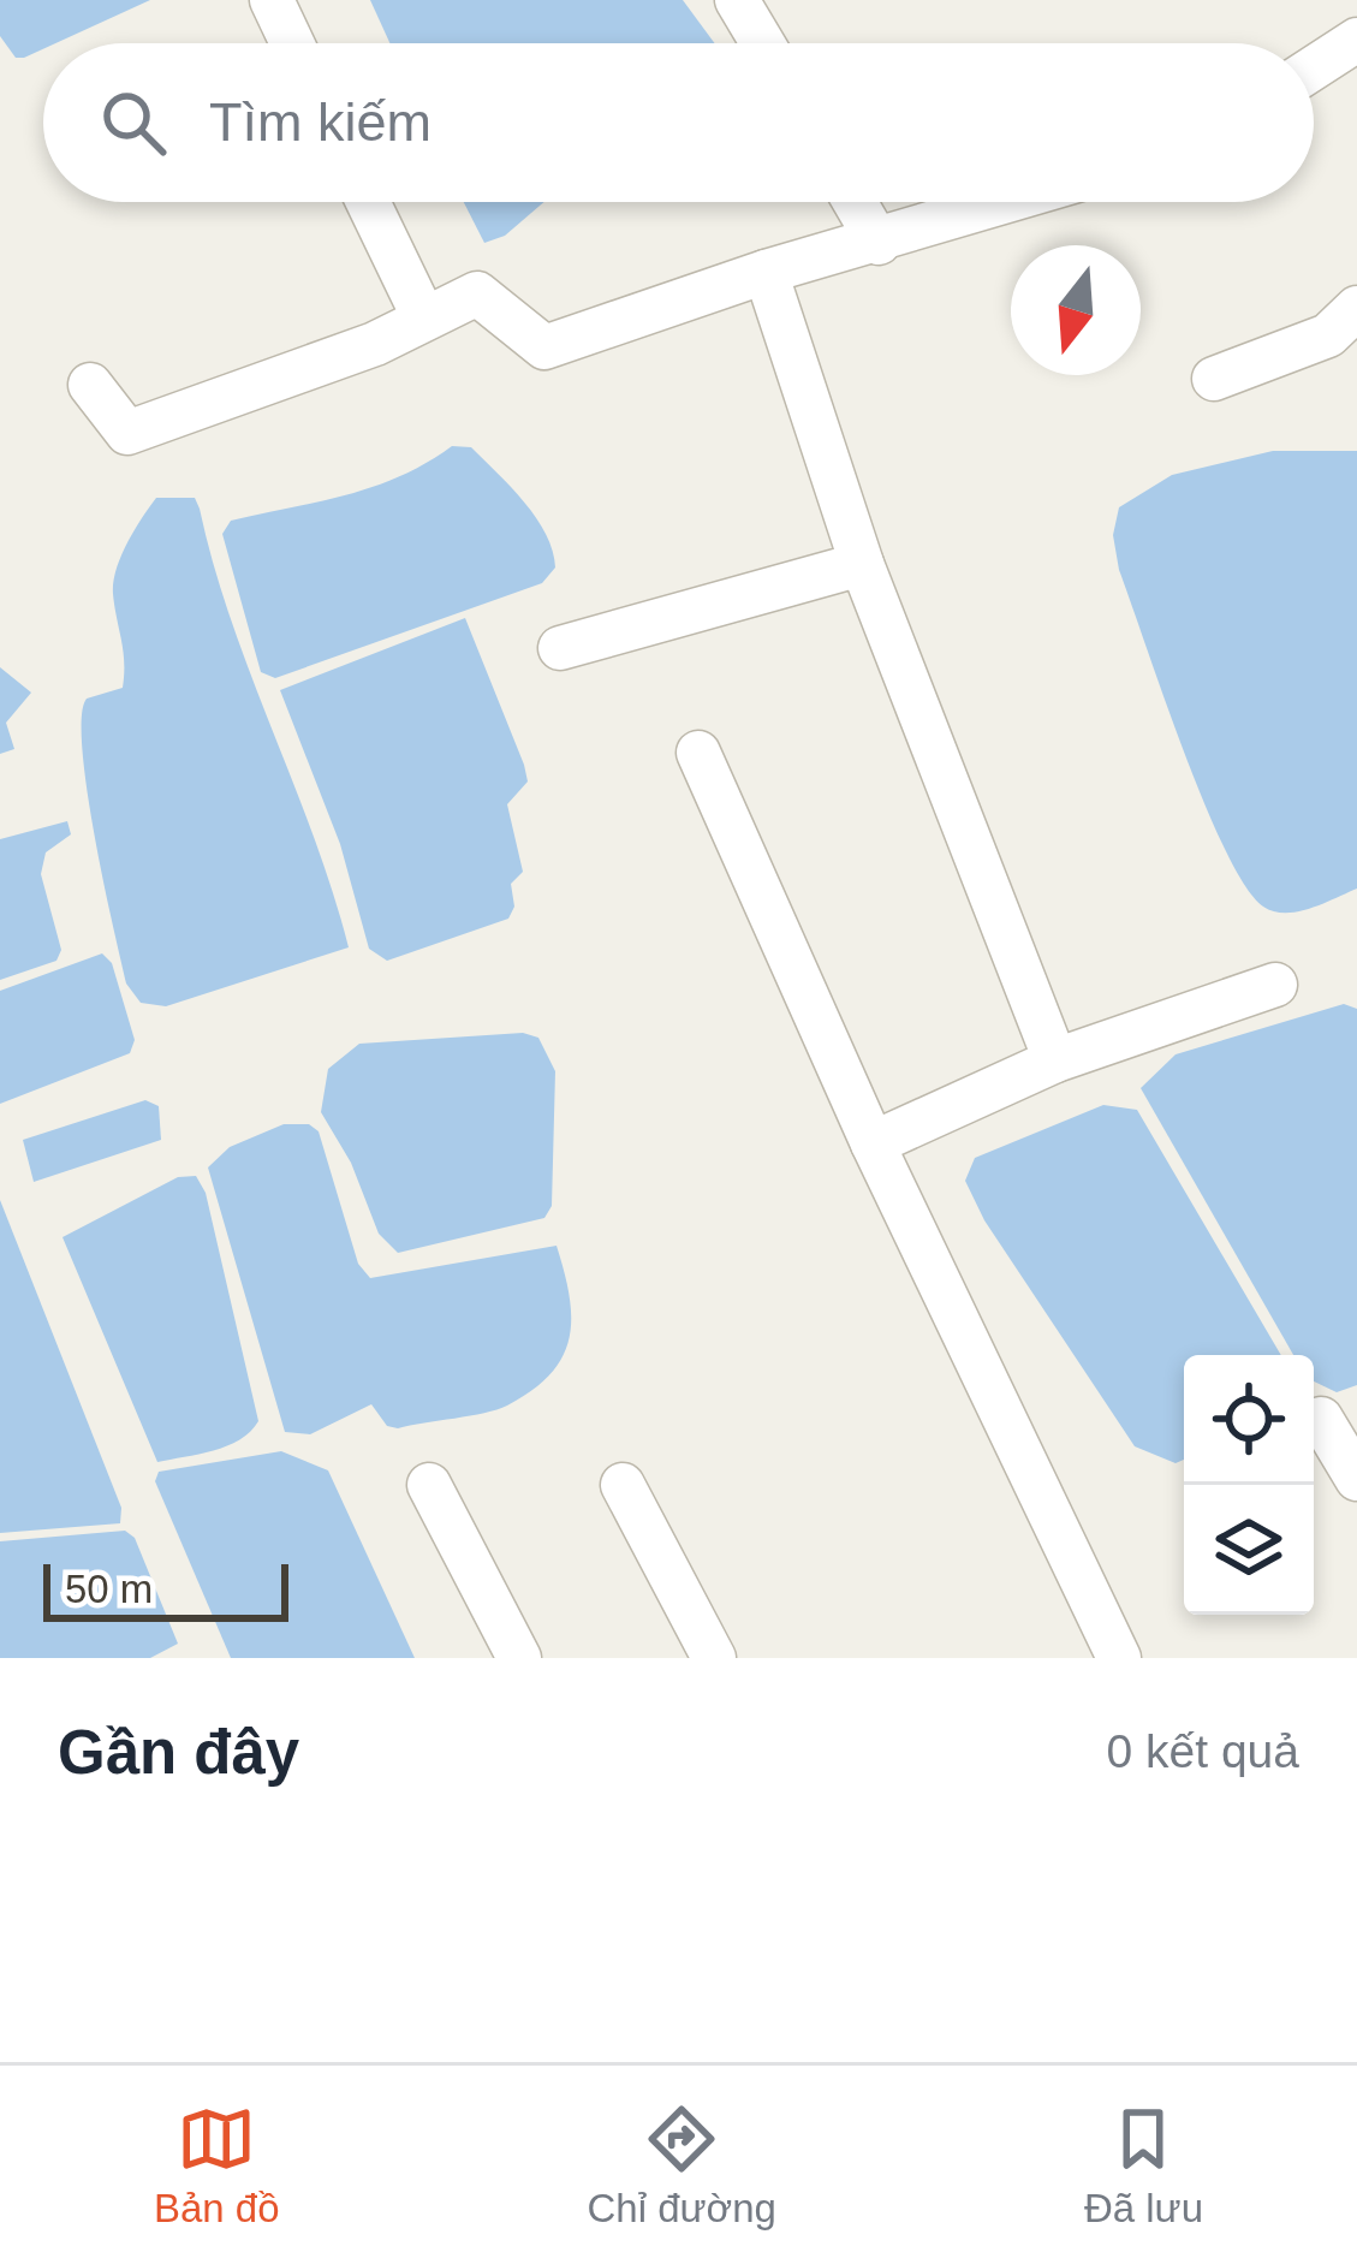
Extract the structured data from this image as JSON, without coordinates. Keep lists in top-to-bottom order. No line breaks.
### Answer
{"scale_bar":"50 m","north":"bottom","page":{"search":"Tìm kiếm","scale":"50 m","heading":["Gần đây","0 kết quả"],"nav":["Bản đồ","Chỉ đường","Đã lưu"]}}
